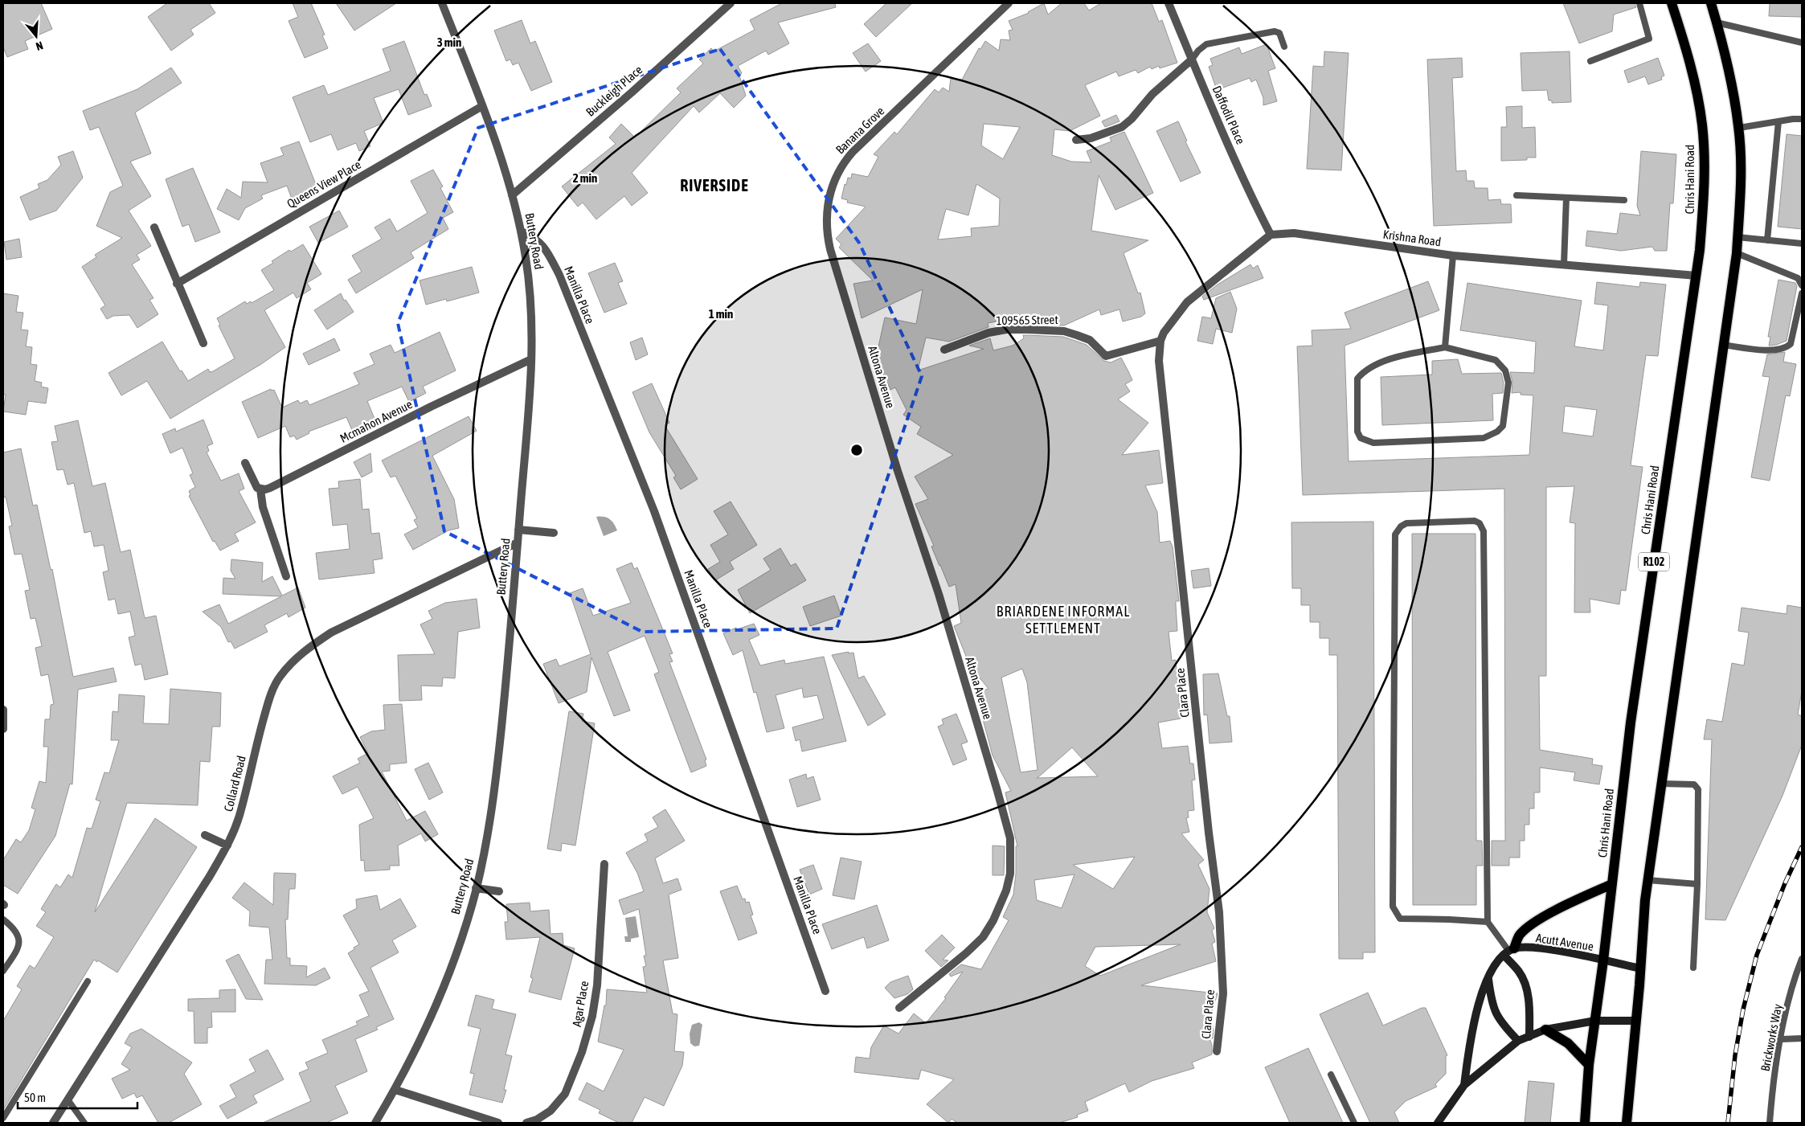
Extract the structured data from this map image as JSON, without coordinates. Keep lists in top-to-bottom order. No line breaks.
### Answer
{"streets":{"main road":["Chris Hani Road","R102"],"street":["Buckleigh Place","Daffodil Place","Banana Grove","Queens View Place","Krishna Road","Buttery Road","Manilla Place","109565 Street","Altona Avenue","Mcmahon Avenue","Clara Place","Collard Road","Acutt Avenue","Agar Place"],"lane":["Brickworks Way"]},"crossings":[["Buckleigh Place","Buttery Road"],["Daffodil Place","Krishna Road"],["Banana Grove","Altona Avenue"],["Chris Hani Road","Krishna Road"],["Chris Hani Road","Acutt Avenue"],["Queens View Place","Buttery Road"],["Buttery Road","Manilla Place"],["Buttery Road","Mcmahon Avenue"],["Buttery Road","Collard Road"],["109565 Street","Clara Place"]],"districts":["RIVERSIDE","BRIARDENE INFORMAL SETTLEMENT"],"scale_bar":"50 m","north":"bottom","rings":["3 min","2 min","1 min"]}
